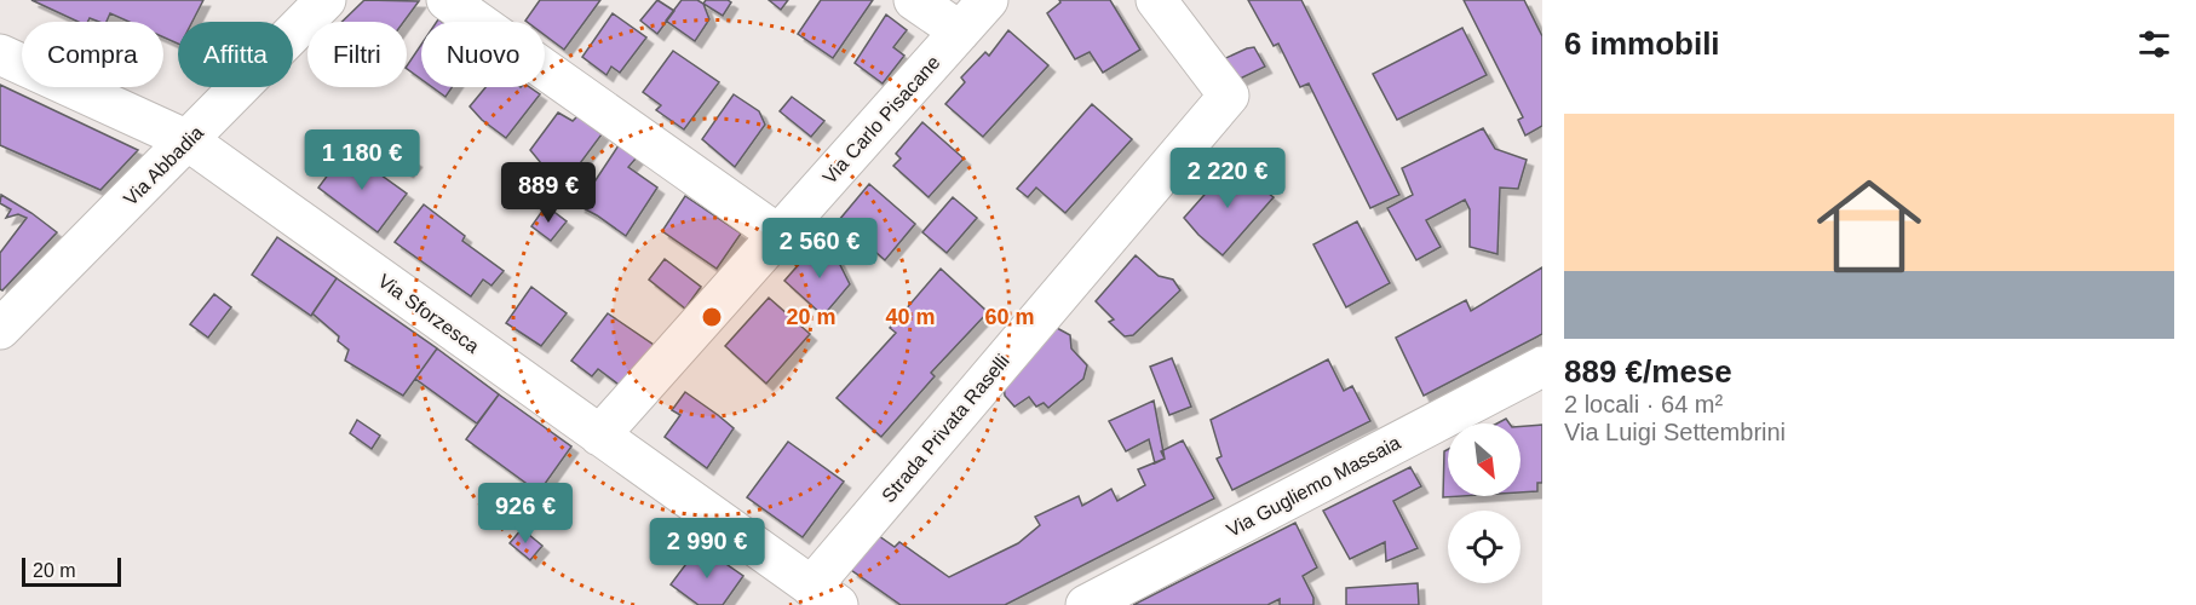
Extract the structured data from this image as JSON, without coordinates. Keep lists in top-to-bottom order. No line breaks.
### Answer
{"streets":{"street":["Via Carlo Pisacane","Via Abbadia","Via Sforzesca","Strada Privata Raselli","Via Gugliemo Massaia"]},"crossings":[["Via Carlo Pisacane","Via Sforzesca"],["Via Abbadia","Via Sforzesca"],["Via Sforzesca","Strada Privata Raselli"]],"scale_bar":"20 m","north":"bottom right","page":{"heading":"6 immobili","chip":["Compra","Affitta","Filtri","Nuovo"],"list":[{"name":"889 €/mese","note":"2 locali · 64 m² · Via Luigi Settembrini"}],"price":["1 180 €","2 220 €","889 €","2 560 €","926 €","2 990 €"],"scale":"20 m"},"rings":["20 m","40 m","60 m"]}
